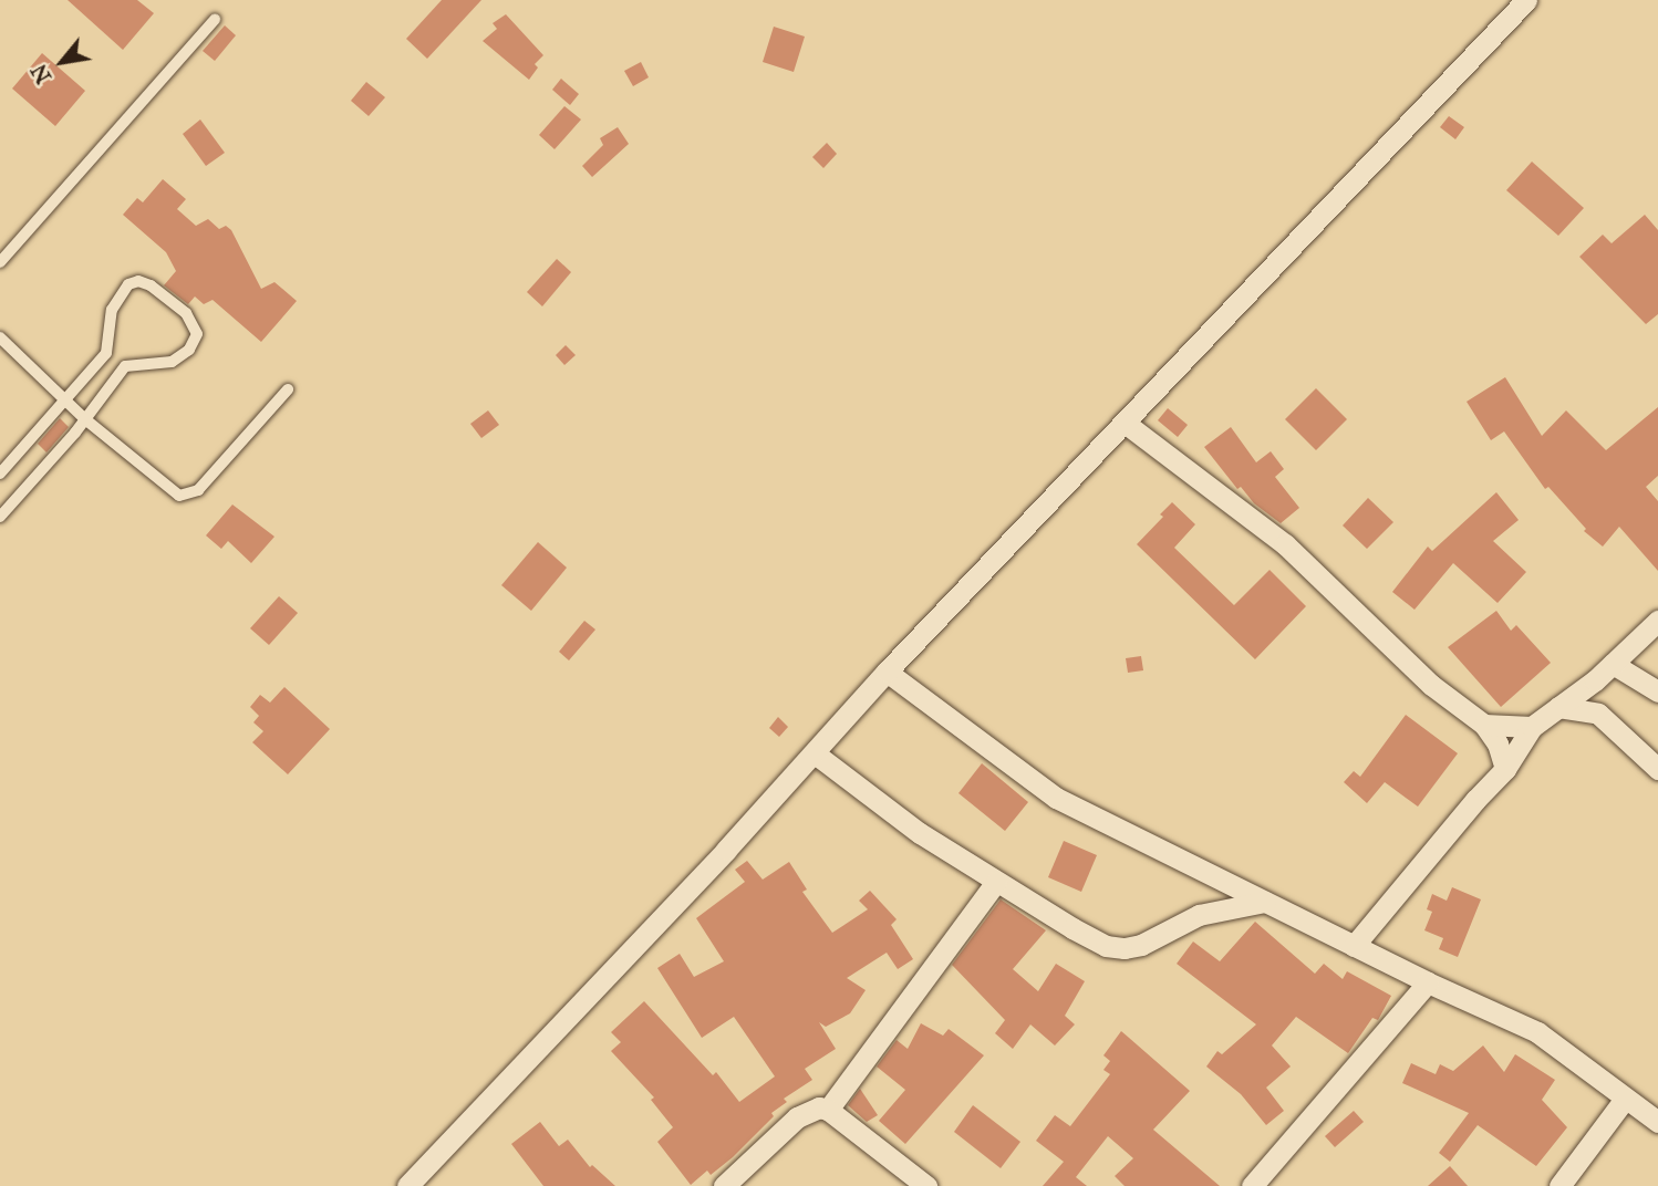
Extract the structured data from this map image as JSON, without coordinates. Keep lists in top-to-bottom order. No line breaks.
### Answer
{"north":"bottom left"}
